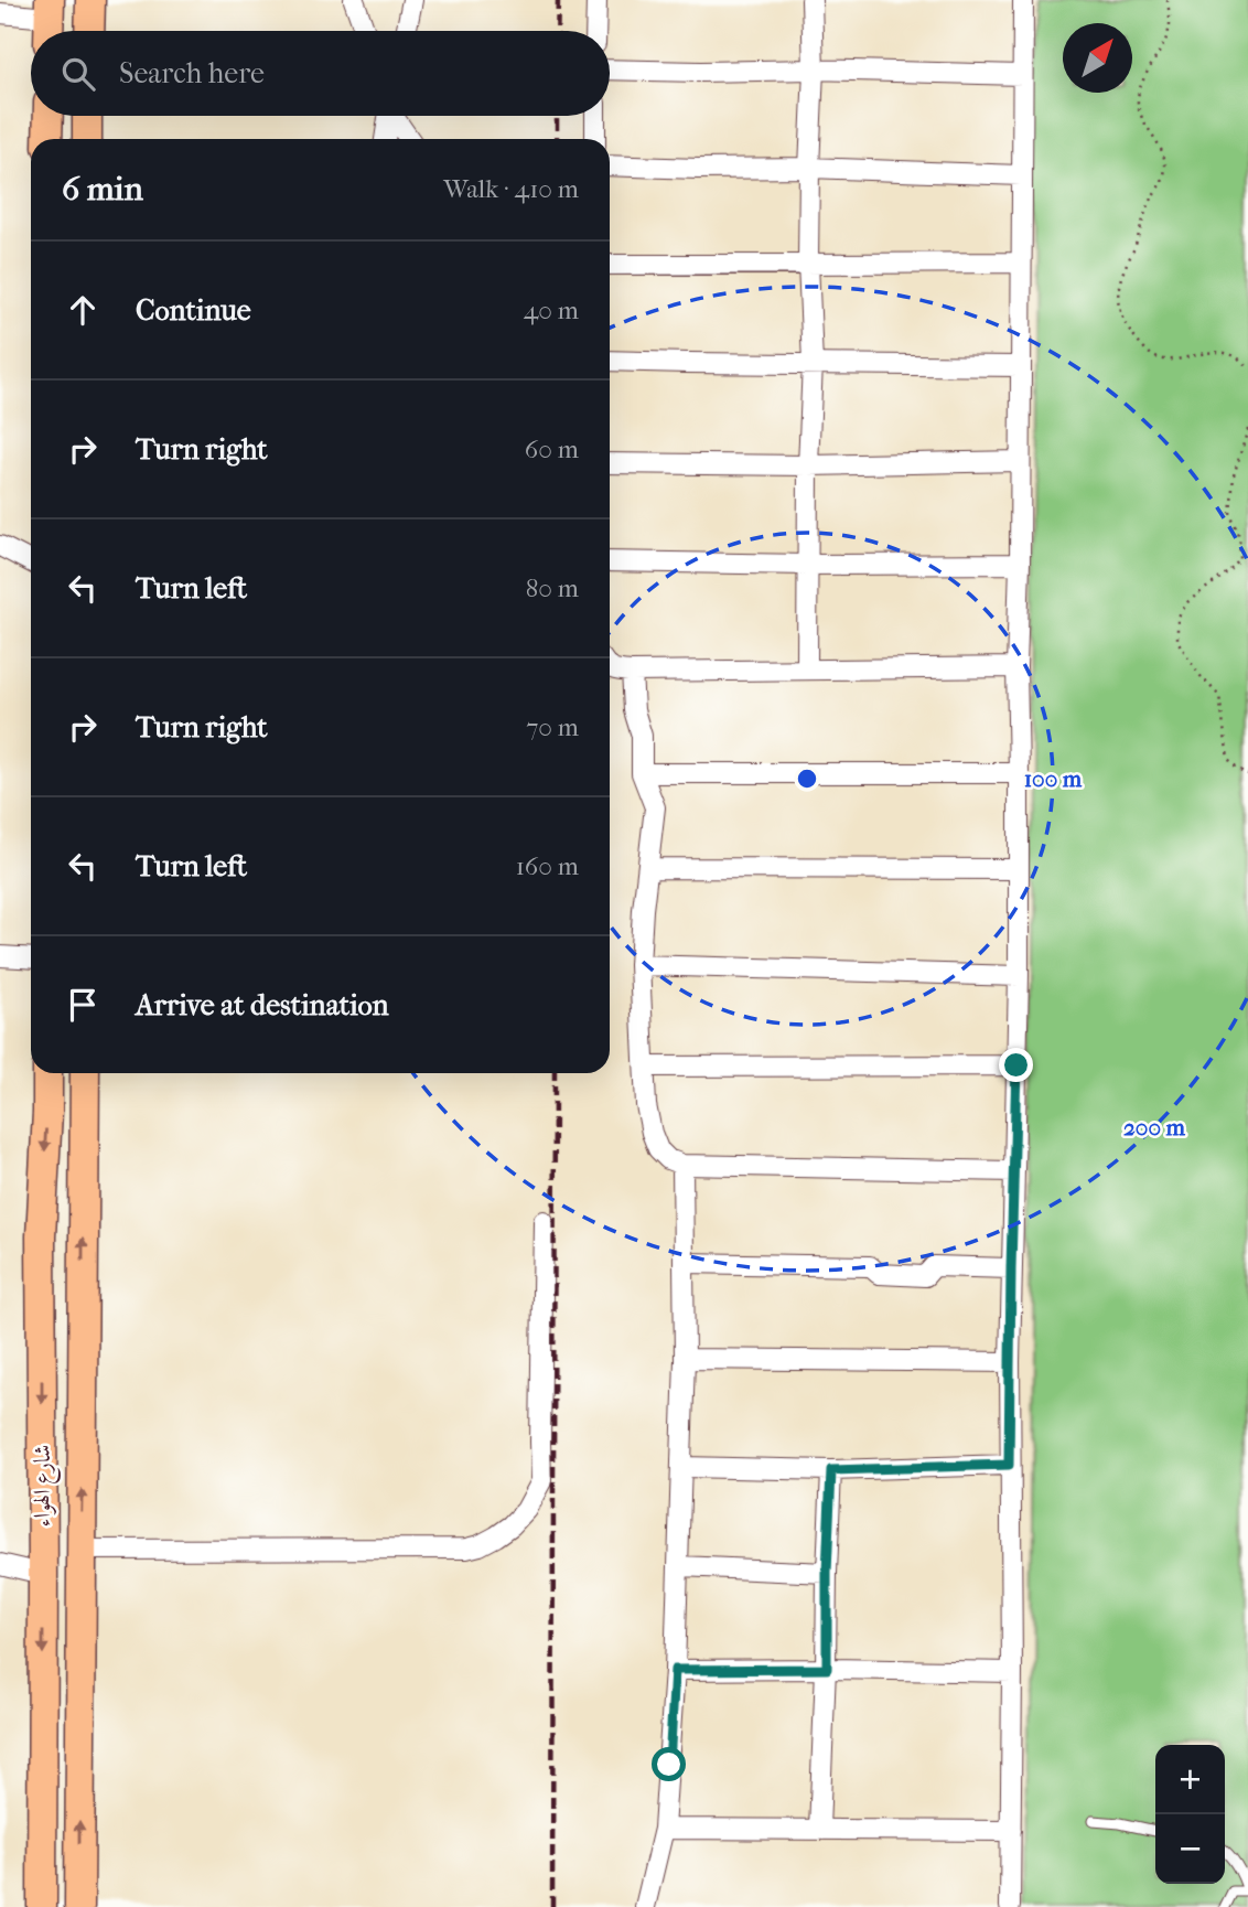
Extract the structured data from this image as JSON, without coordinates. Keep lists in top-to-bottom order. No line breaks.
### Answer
{"streets":{"main road":["شارع الهواء"]},"north":"top right","page":{"search":"Search here","heading":["6 min","Walk · 410 m"],"list":[["Continue","40 m"],["Turn right","60 m"],["Turn left","80 m"],["Turn right","70 m"],["Turn left","160 m"],"Arrive at destination"],"map_buttons":["+","−"]},"rings":["100 m","200 m"]}
